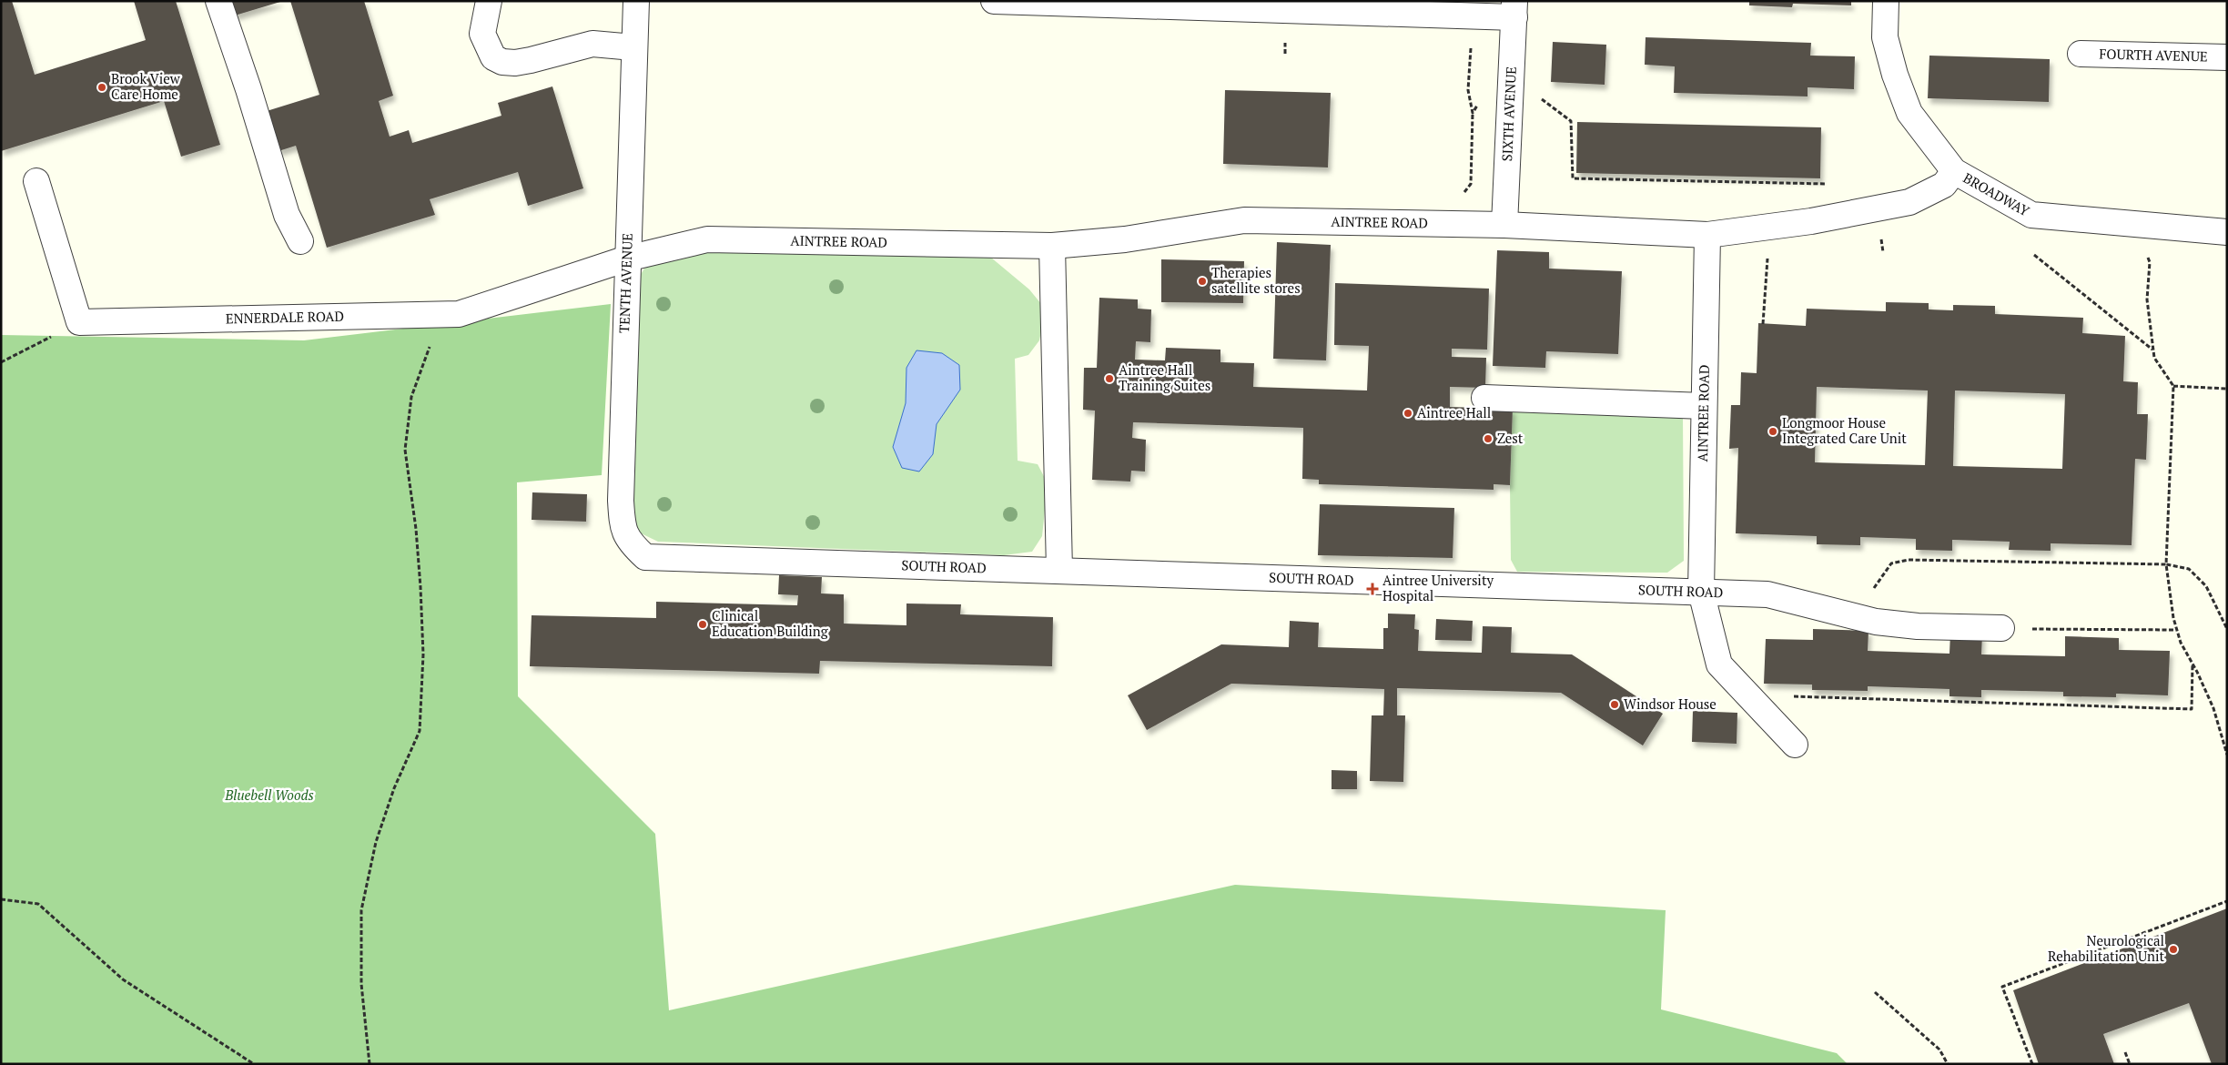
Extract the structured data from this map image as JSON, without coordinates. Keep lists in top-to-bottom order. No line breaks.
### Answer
{"streets":{"lane":["FOURTH AVENUE","SIXTH AVENUE","BROADWAY","AINTREE ROAD","TENTH AVENUE","ENNERDALE ROAD","SOUTH ROAD"]},"crossings":[["SIXTH AVENUE","AINTREE ROAD"],["BROADWAY","AINTREE ROAD"],["AINTREE ROAD","TENTH AVENUE"],["AINTREE ROAD","ENNERDALE ROAD"],["AINTREE ROAD","SOUTH ROAD"],["TENTH AVENUE","ENNERDALE ROAD"],["TENTH AVENUE","SOUTH ROAD"]],"parks":["Bluebell Woods"],"places":{"other":["Brook View Care Home","Therapies satellite stores","Aintree Hall Training Suites","Aintree Hall","Longmoor House Integrated Care Unit","Zest","Clinical Education Building","Windsor House","Neurological Rehabilitation Unit"],"health":["Aintree University Hospital"]}}
